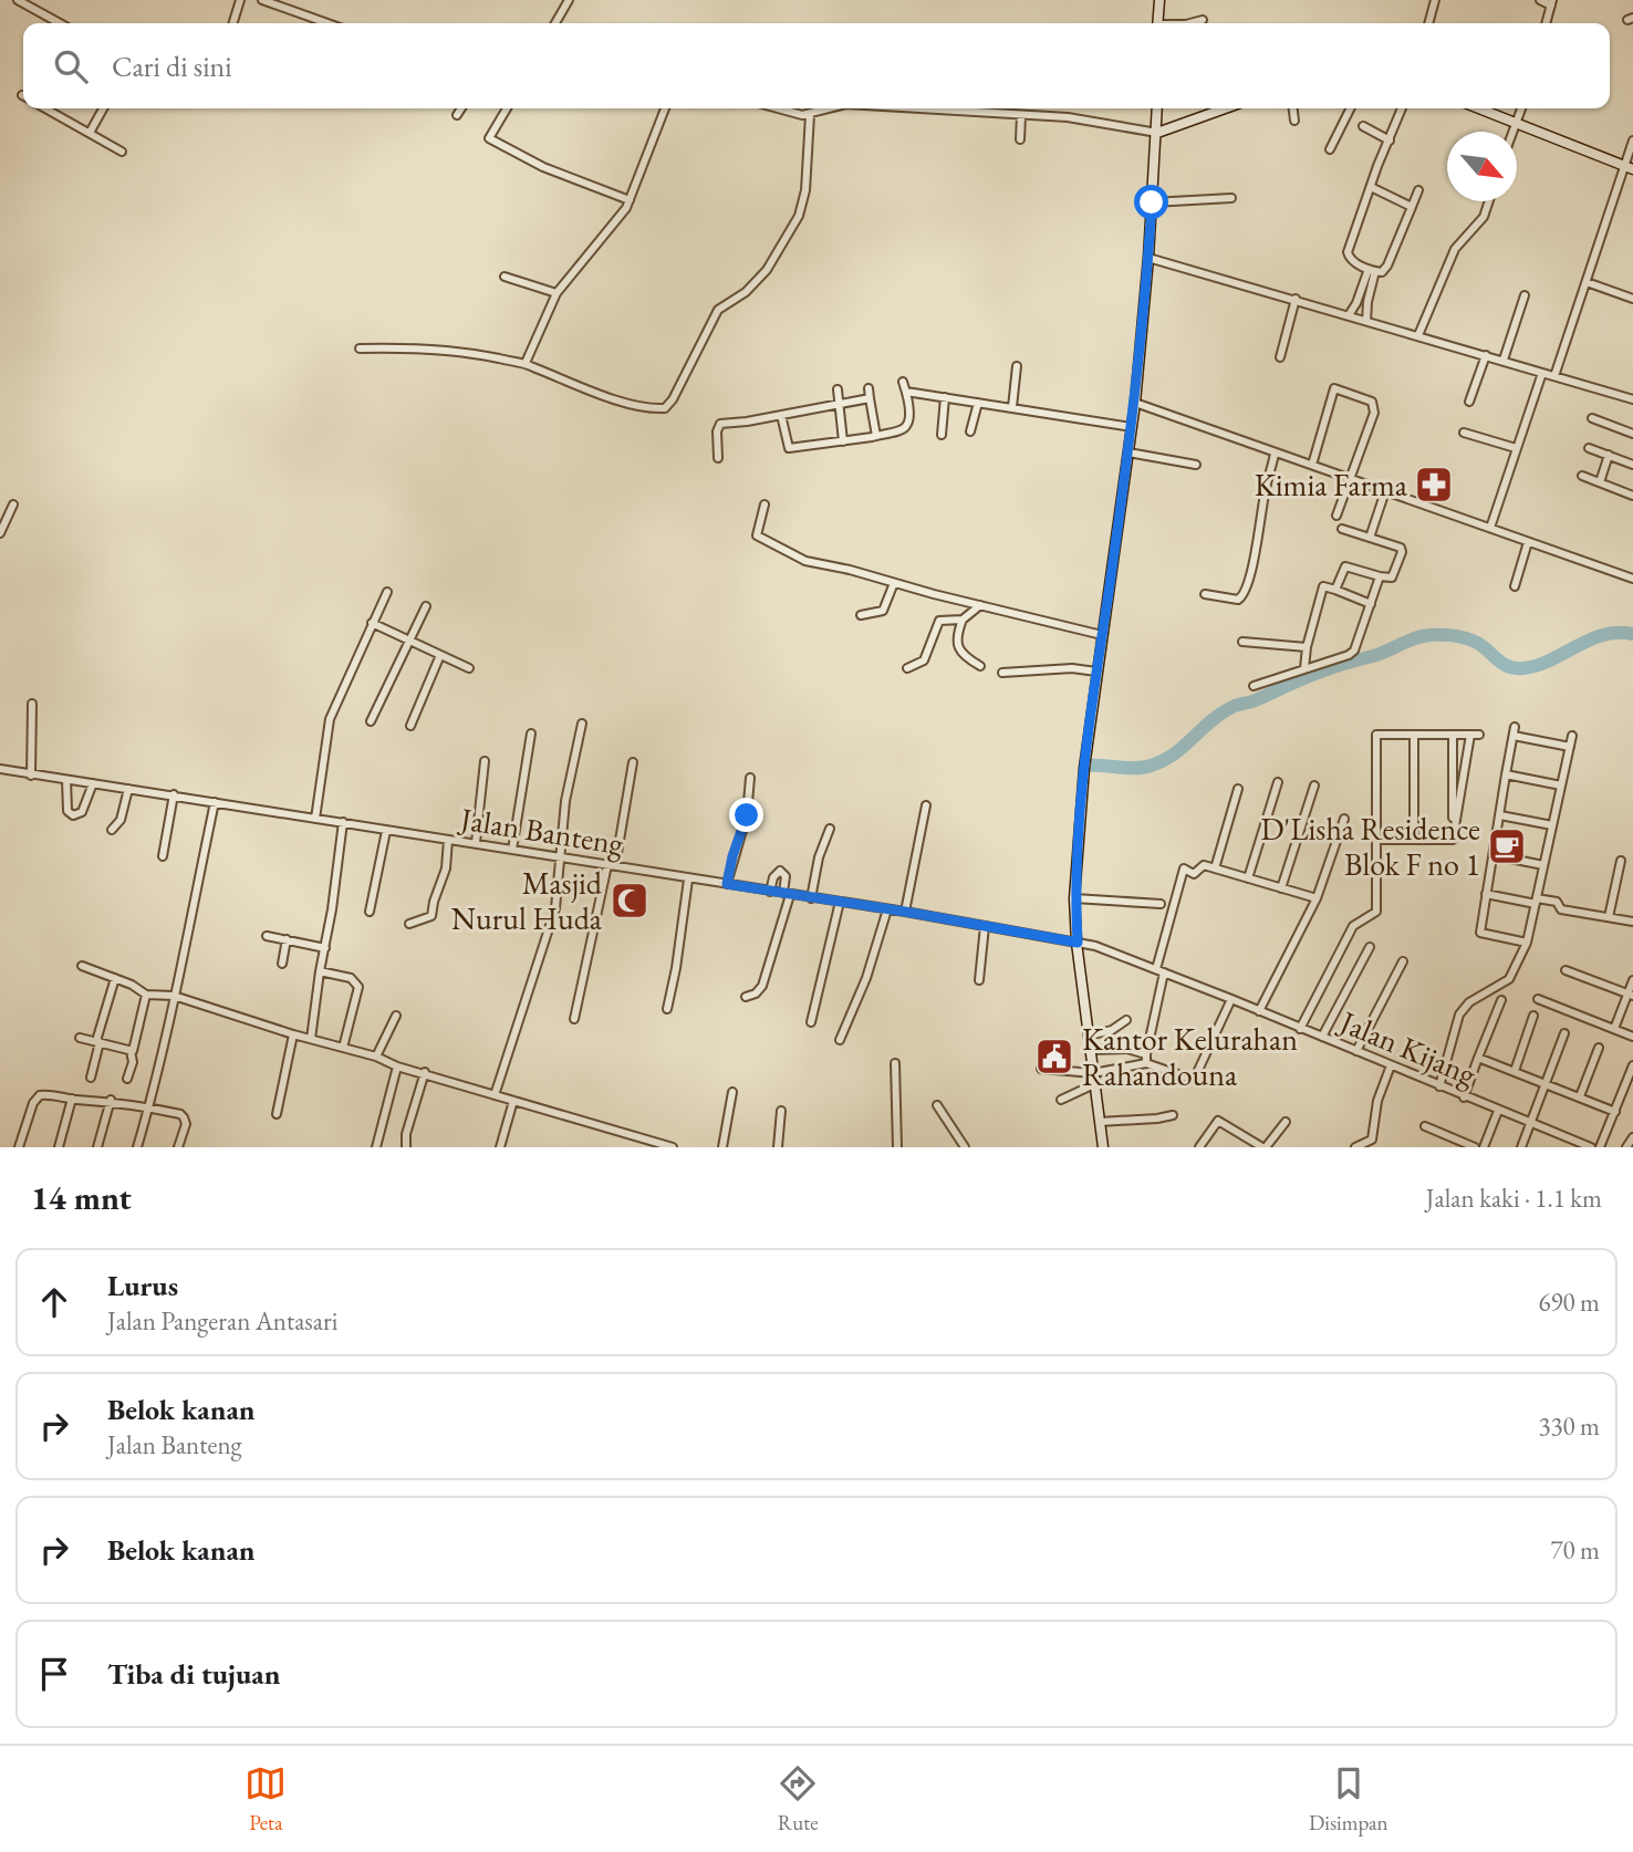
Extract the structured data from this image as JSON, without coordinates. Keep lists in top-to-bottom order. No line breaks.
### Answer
{"streets":{"street":["Jalan Banteng","Jalan Kijang"]},"crossings":[["Jalan Banteng","Jalan Kijang"]],"places":{"pharmacy":["Kimia Farma"],"cafe":["D'Lisha Residence Blok F no 1"],"mosque":["Masjid Nurul Huda"],"public building":["Kantor Kelurahan Rahandouna"]},"north":"bottom right","page":{"search":"Cari di sini","heading":["14 mnt","Jalan kaki · 1.1 km"],"list":[["Lurus","Jalan Pangeran Antasari","690 m"],["Belok kanan","Jalan Banteng","330 m"],["Belok kanan","70 m"],"Tiba di tujuan"],"nav":["Peta","Rute","Disimpan"]}}
